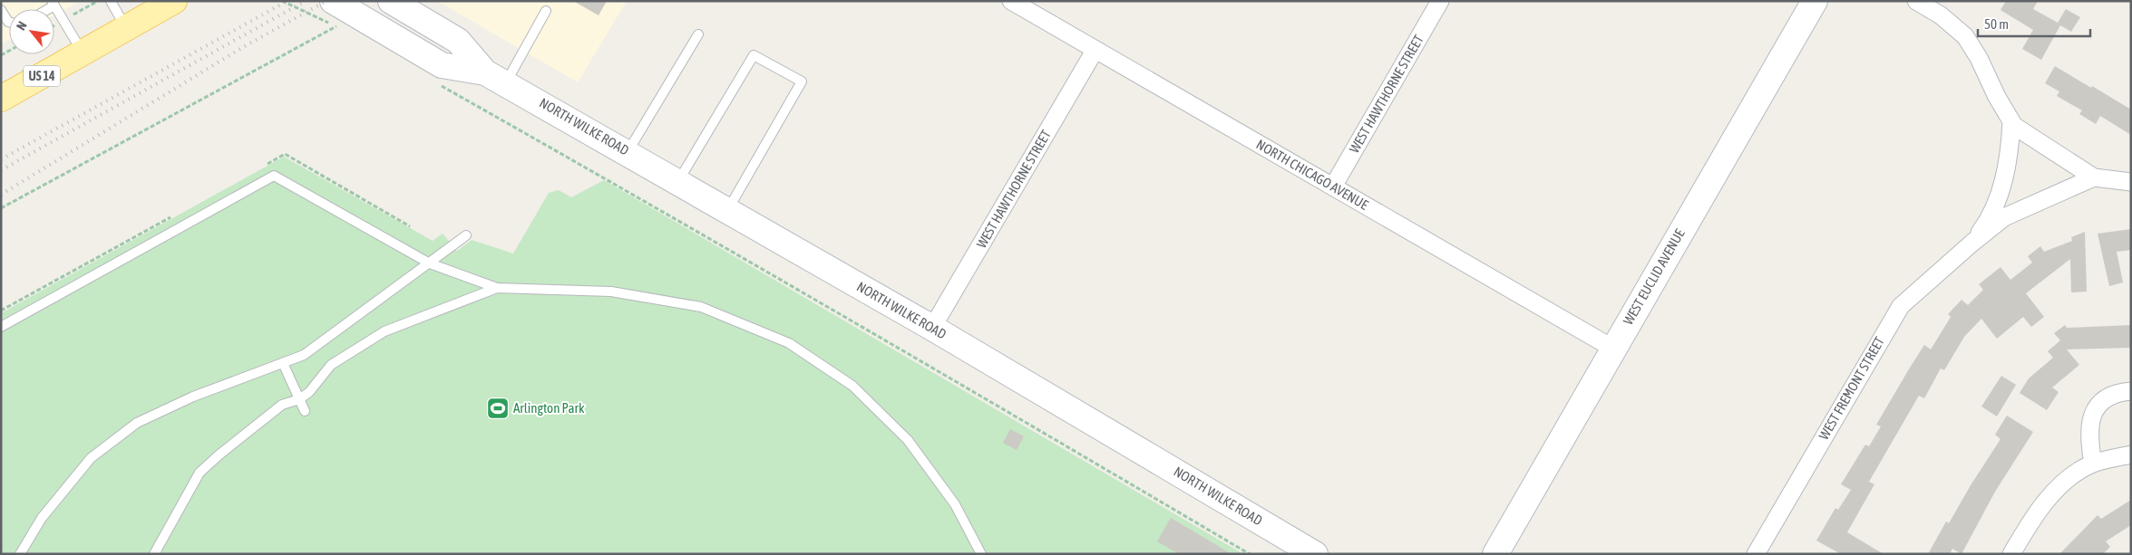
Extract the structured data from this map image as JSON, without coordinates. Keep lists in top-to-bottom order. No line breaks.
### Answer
{"streets":{"main road":["US 14","NORTH WILKE ROAD","WEST EUCLID AVENUE"],"street":["WEST HAWTHORNE STREET","NORTH CHICAGO AVENUE","WEST FREMONT STREET"]},"crossings":[["WEST HAWTHORNE STREET","NORTH WILKE ROAD"],["WEST HAWTHORNE STREET","NORTH CHICAGO AVENUE"],["NORTH CHICAGO AVENUE","WEST EUCLID AVENUE"]],"places":{"sports":["Arlington Park"]},"scale_bar":"50 m","north":"top left"}
